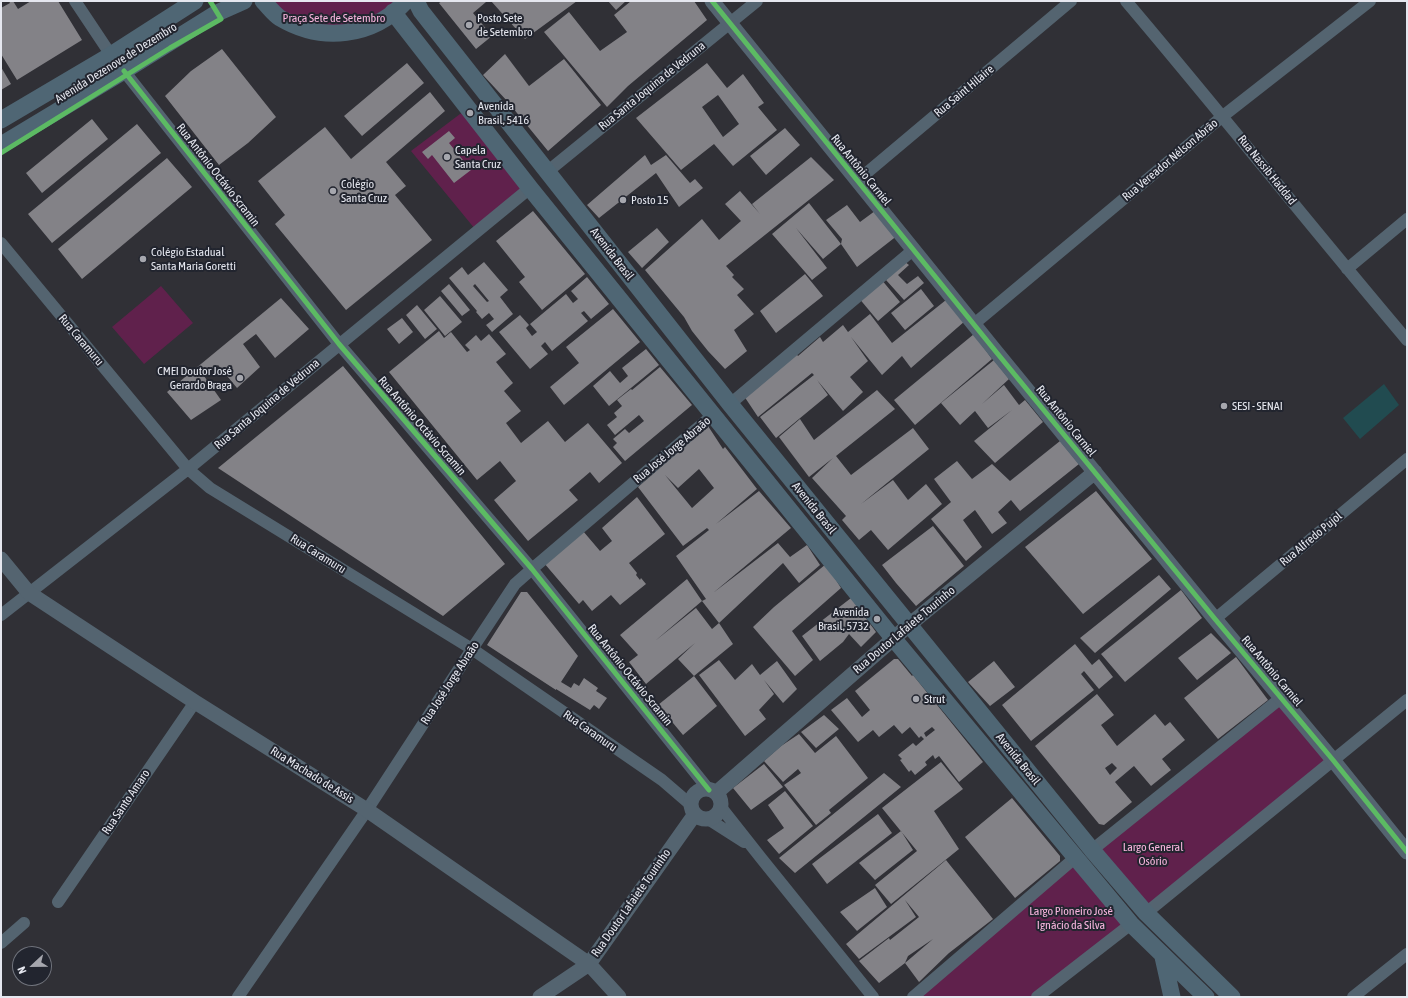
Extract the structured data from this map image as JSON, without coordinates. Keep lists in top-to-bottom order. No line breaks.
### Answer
{"streets":{"main road":["Avenida Dezenove de Dezembro","Avenida Brasil"],"street":["Rua Santa Joquina de Vedruna","Rua Saint Hilaire","Rua Vereador Nélson Abrão","Rua Antônio Carniel","Rua Nassib Haddad","Rua Antônio Octávio Scramin","Rua Caramuru","Rua José Jorge Abraão","Rua Alfredo Pujol","Rua Doutor Lafaiete Tourinho","Rua Machado de Assis","Rua Santo Amaro"]},"crossings":[["Avenida Dezenove de Dezembro","Rua Antônio Octávio Scramin"],["Rua Santa Joquina de Vedruna","Rua Antônio Carniel"],["Rua Santa Joquina de Vedruna","Rua Antônio Octávio Scramin"],["Rua Santa Joquina de Vedruna","Avenida Brasil"],["Rua Santa Joquina de Vedruna","Rua Caramuru"],["Rua Santa Joquina de Vedruna","Rua Machado de Assis"],["Rua Saint Hilaire","Rua Antônio Carniel"],["Rua Vereador Nélson Abrão","Rua Antônio Carniel"],["Rua Vereador Nélson Abrão","Rua Nassib Haddad"],["Rua Antônio Carniel","Rua Alfredo Pujol"],["Rua Antônio Carniel","Rua Doutor Lafaiete Tourinho"],["Rua Antônio Octávio Scramin","Rua Caramuru"],["Rua Antônio Octávio Scramin","Rua José Jorge Abraão"],["Rua Antônio Octávio Scramin","Rua Doutor Lafaiete Tourinho"],["Avenida Brasil","Rua José Jorge Abraão"],["Avenida Brasil","Rua Doutor Lafaiete Tourinho"],["Rua Caramuru","Rua José Jorge Abraão"],["Rua Caramuru","Rua Doutor Lafaiete Tourinho"],["Rua José Jorge Abraão","Rua Machado de Assis"],["Rua Doutor Lafaiete Tourinho","Rua Machado de Assis"],["Rua Machado de Assis","Rua Santo Amaro"]],"parks":["Praça Sete de Setembro","Largo General Osório","Largo Pioneiro José Ignácio da Silva"],"places":["Posto Sete de Setembro","Avenida Brasil, 5416","Capela Santa Cruz","Colégio Santa Cruz","Posto 15","Colégio Estadual Santa Maria Goretti","CMEI Doutor José Gerardo Braga","SESI - SENAI","Avenida Brasil, 5732","Strut"],"north":"left"}
